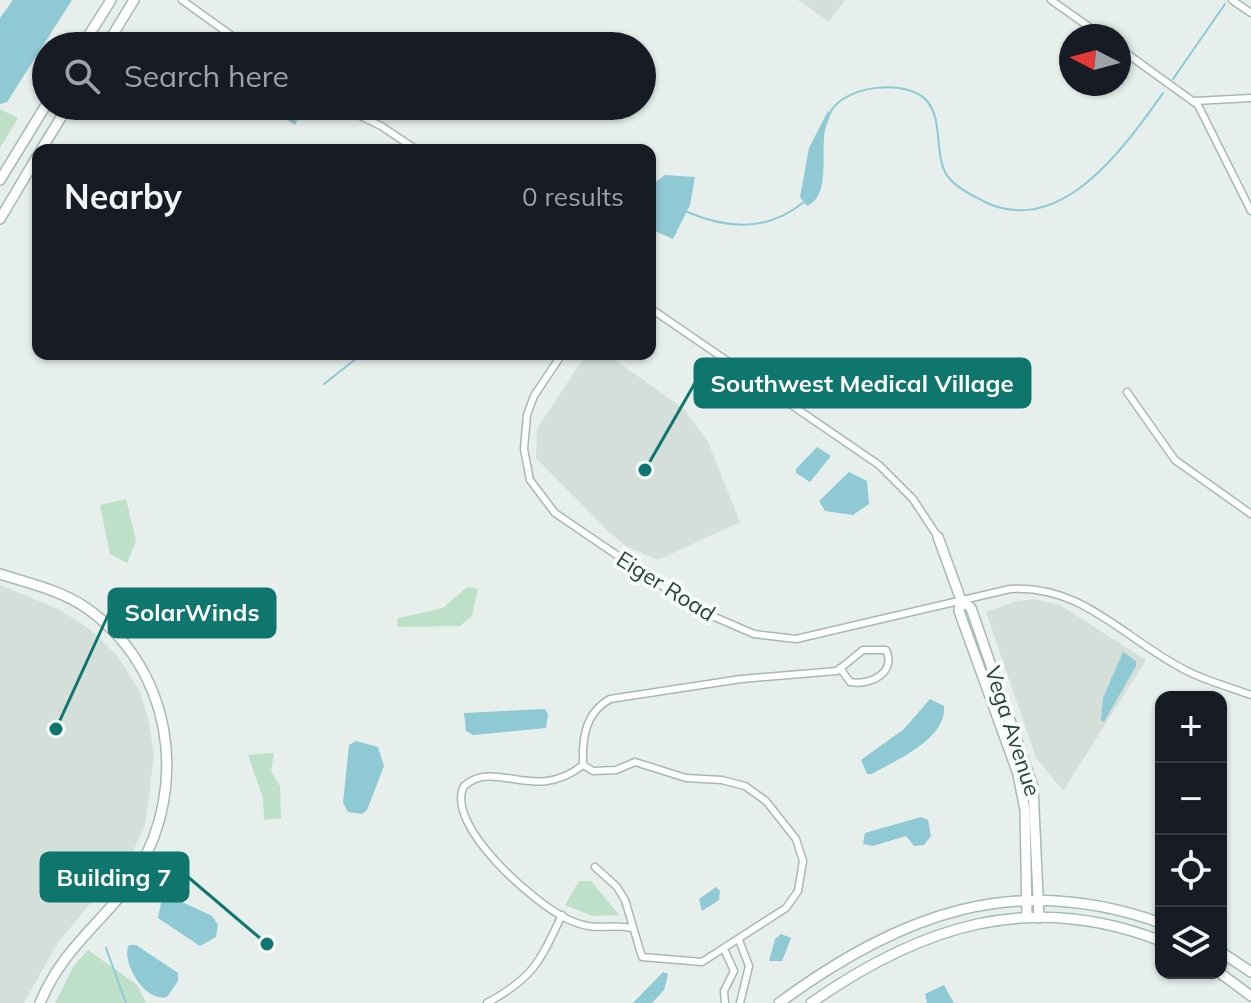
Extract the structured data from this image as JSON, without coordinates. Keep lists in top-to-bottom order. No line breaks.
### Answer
{"streets":{"street":["Eiger Road","Vega Avenue"]},"crossings":[["Eiger Road","Vega Avenue"]],"places":["Southwest Medical Village","SolarWinds","Building 7"],"north":"left","page":{"search":"Search here","heading":["Nearby","0 results"],"map_buttons":["+","−"]}}
